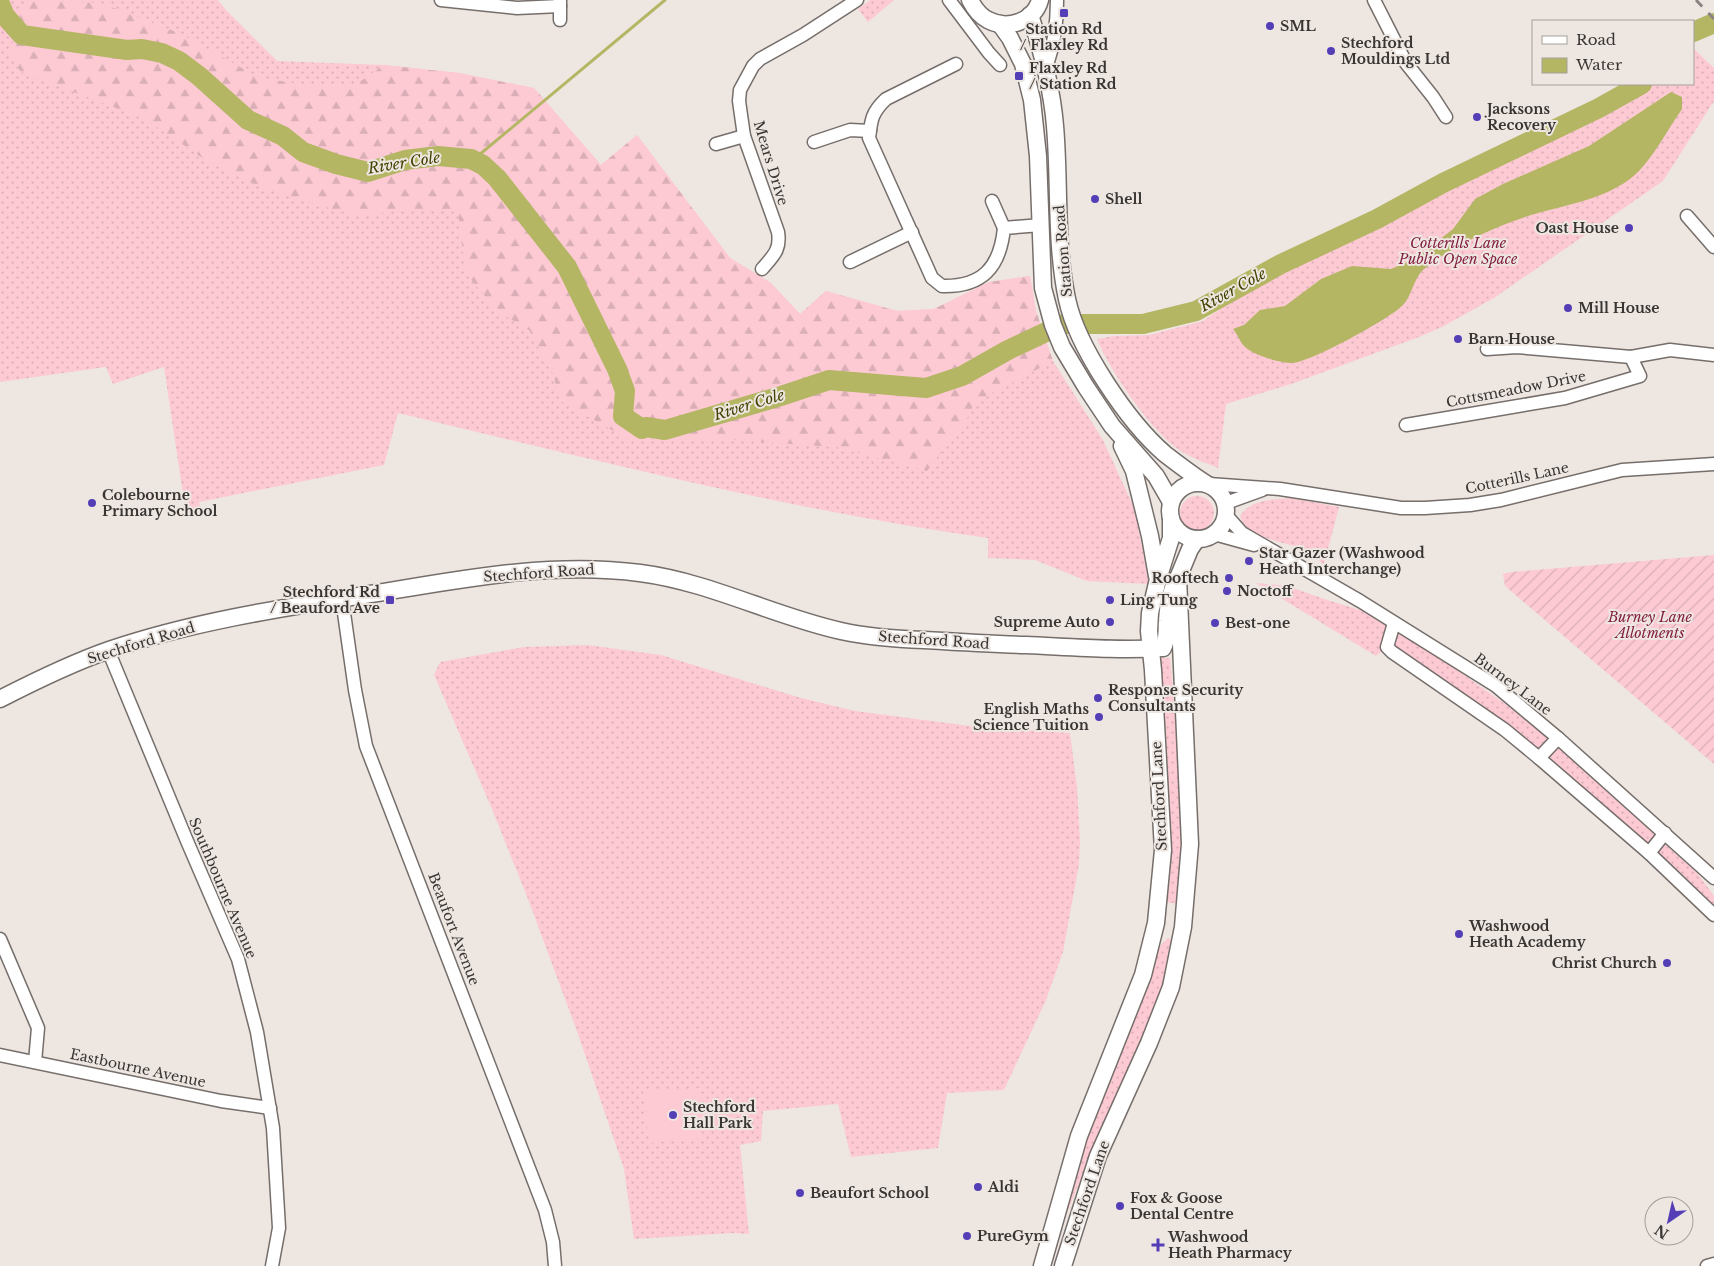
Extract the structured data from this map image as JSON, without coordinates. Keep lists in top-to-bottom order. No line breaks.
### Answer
{"streets":{"main road":["Station Road","Stechford Road","Stechford Lane"],"street":["Mears Drive","Cottsmeadow Drive","Cotterills Lane","Burney Lane","Southbourne Avenue","Beaufort Avenue","Eastbourne Avenue"]},"crossings":[["Station Road","Cotterills Lane"],["Station Road","Burney Lane"],["Station Road","Stechford Lane"],["Cotterills Lane","Burney Lane"],["Cotterills Lane","Stechford Lane"],["Stechford Road","Stechford Lane"],["Stechford Road","Southbourne Avenue"],["Stechford Road","Beaufort Avenue"],["Burney Lane","Stechford Lane"],["Southbourne Avenue","Eastbourne Avenue"]],"water":["River Cole"],"parks":["Cotterills Lane Public Open Space","Burney Lane Allotments"],"places":{"transit":["Station Rd / Flaxley Rd","Flaxley Rd / Station Rd","Stechford Rd / Beauford Ave"],"other":["SML","Stechford Mouldings Ltd","Jacksons Recovery","Shell","Oast House","Mill House","Barn House","Colebourne Primary School","Star Gazer (Washwood Heath Interchange)","Rooftech","Noctoff","Ling Tung","Supreme Auto","Best-one","Response Security Consultants","English Maths Science Tuition","Washwood Heath Academy","Christ Church","Stechford Hall Park","Aldi","Beaufort School","Fox & Goose Dental Centre","PureGym"],"health":["Washwood Heath Pharmacy"]},"legend":["Road","Water"],"north":"bottom left"}
